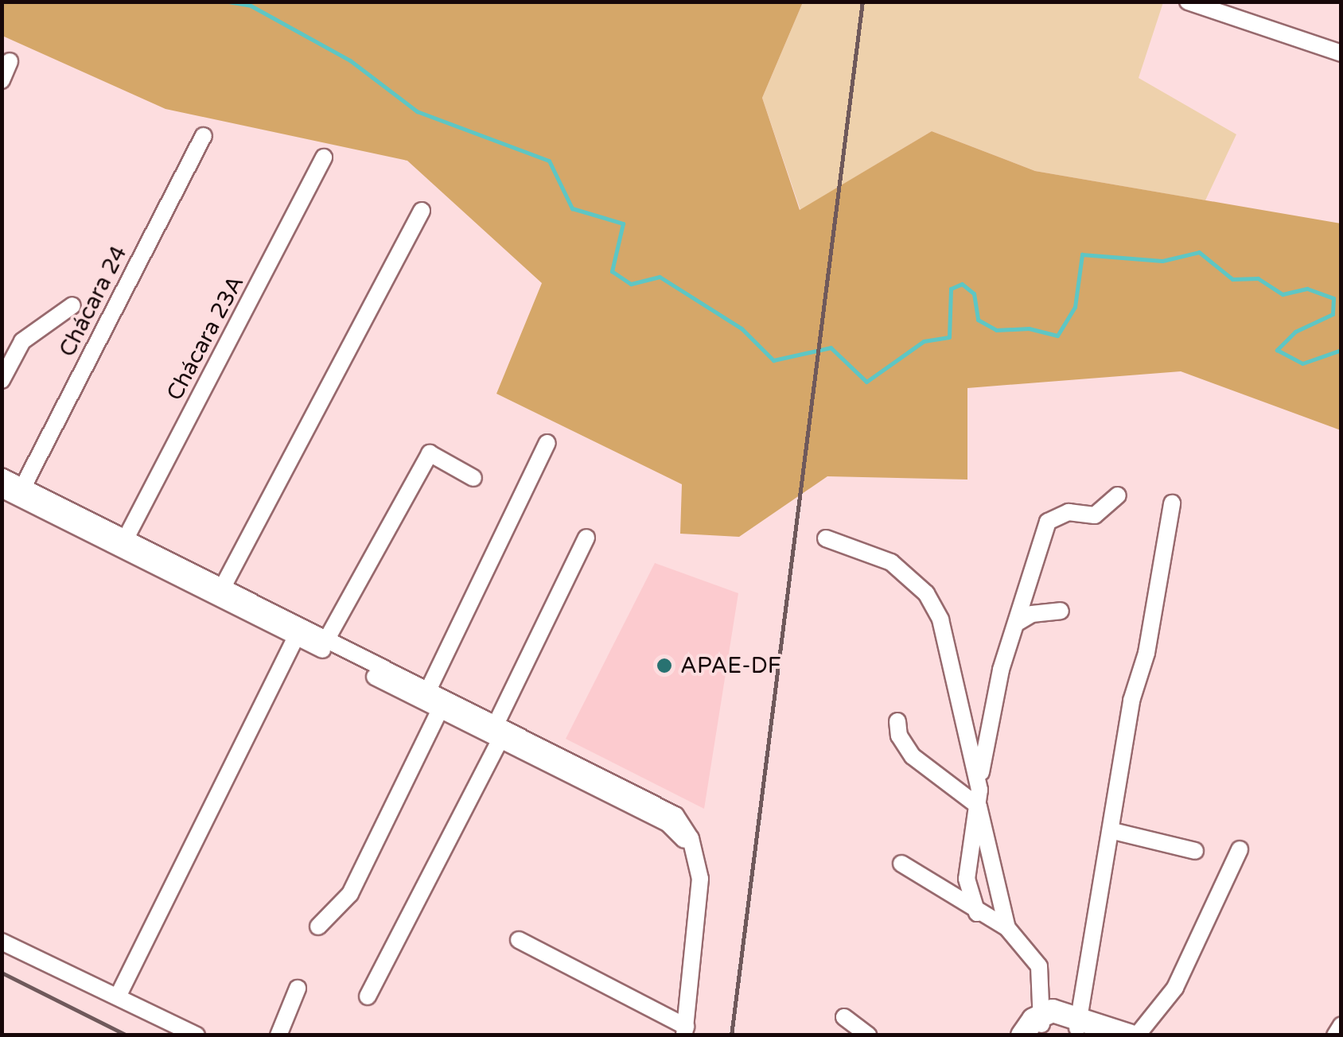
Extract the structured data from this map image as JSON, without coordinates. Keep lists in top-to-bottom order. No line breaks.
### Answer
{"streets":{"street":["Chácara 24","Chácara 23A"]},"places":["APAE-DF"]}
